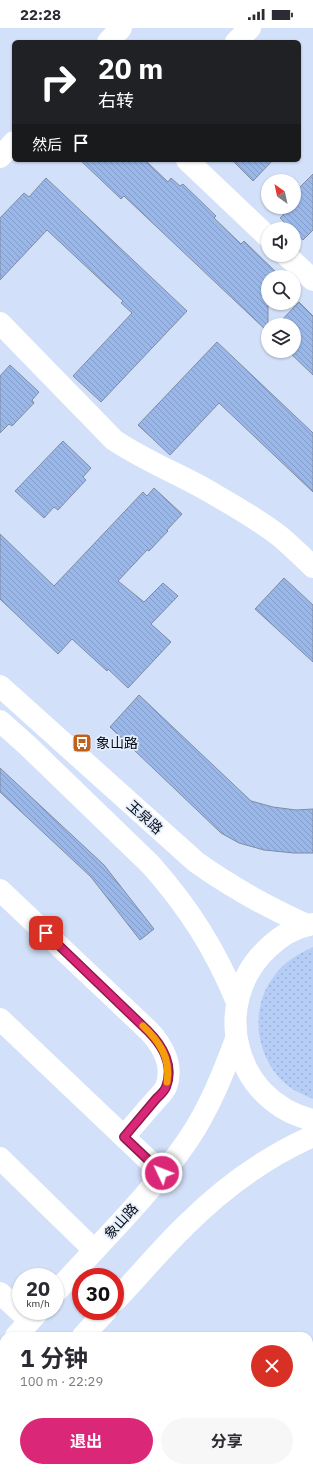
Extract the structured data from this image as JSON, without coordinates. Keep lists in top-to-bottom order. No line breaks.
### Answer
{"streets":{"main road":["玉泉路","象山路"]},"places":{"bus stop":["象山路"]},"north":"top left","page":{"status":"22:28","turn":["20 m","右转"],"then":"然后","speed":"20 km/h","limit":"30","heading":["1 分钟","100 m · 22:29"],"buttons":["退出","分享"]}}
